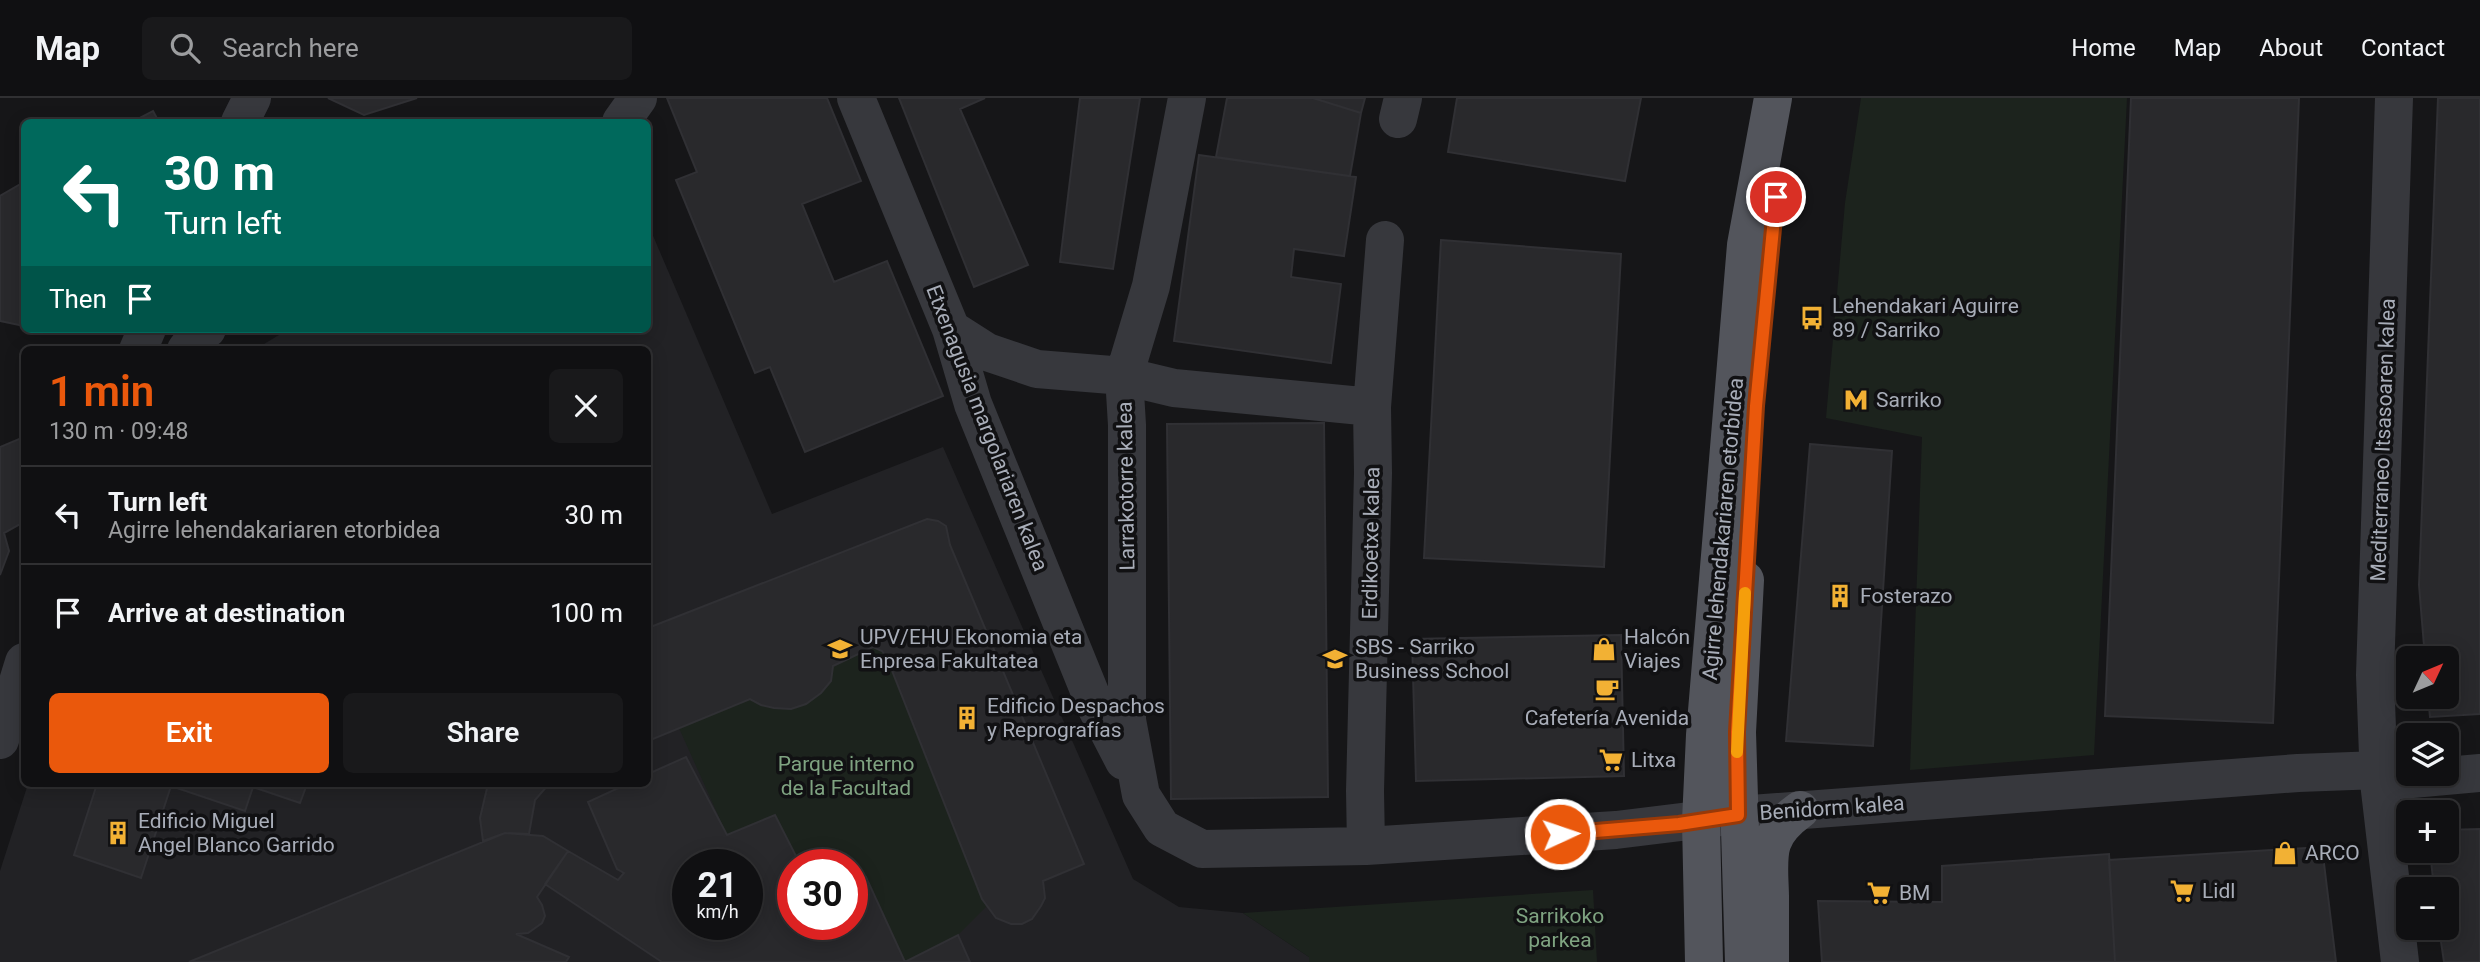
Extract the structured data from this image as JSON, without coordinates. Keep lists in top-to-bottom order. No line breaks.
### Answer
{"streets":{"main road":["Agirre lehendakariaren etorbidea"],"street":["Etxenagusia margolariaren kalea","Mediterraneo Itsasoaren kalea","Larrakotorre kalea","Erdikoetxe kalea","Benidorm kalea"]},"crossings":[["Etxenagusia margolariaren kalea","Larrakotorre kalea"],["Mediterraneo Itsasoaren kalea","Benidorm kalea"],["Larrakotorre kalea","Benidorm kalea"],["Agirre lehendakariaren etorbidea","Benidorm kalea"],["Erdikoetxe kalea","Benidorm kalea"]],"parks":["Parque interno de la Facultad","Sarrikoko parkea"],"places":{"bus stop":["Lehendakari Aguirre 89 / Sarriko"],"metro station":["Sarriko"],"building":["Fosterazo","Edificio Despachos y Reprografías","Edificio Miguel Angel Blanco Garrido"],"school or university":["UPV/EHU Ekonomia eta Enpresa Fakultatea","SBS - Sarriko Business School"],"shop":["Halcón Viajes","ARCO"],"cafe":["Cafetería Avenida"],"supermarket":["Litxa","Lidl","BM"]},"north":"top right","page":{"header":"Map","search":"Search here","nav":["Home","Map","About","Contact"],"turn":["30 m","Turn left"],"then":"Then","heading":["1 min","130 m · 09:48"],"list":[{"name":"Turn left","note":"Agirre lehendakariaren etorbidea","value":"30 m"},{"name":"Arrive at destination","value":"100 m"}],"map_buttons":["+","−"],"buttons":["Exit","Share"],"speed":"21 km/h","limit":"30"}}
